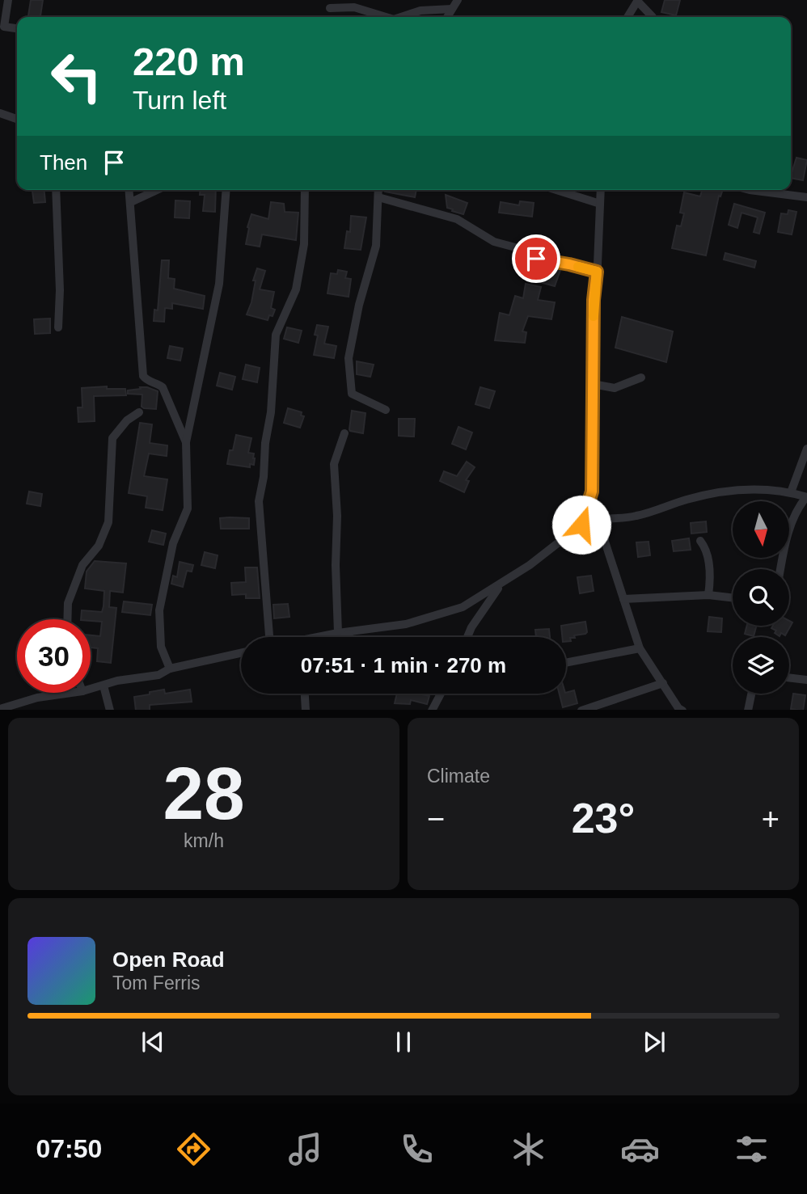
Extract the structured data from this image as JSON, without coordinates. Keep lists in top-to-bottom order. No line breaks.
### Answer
{"north":"bottom","page":{"turn":["220 m","Turn left"],"then":"Then","limit":"30","trip":"07:51 · 1 min · 270 m","tile":[["28","km/h"],"Climate"],"heat":["−","23°","+"],"song":["Open Road","Tom Ferris"],"tabs":"07:50"}}
